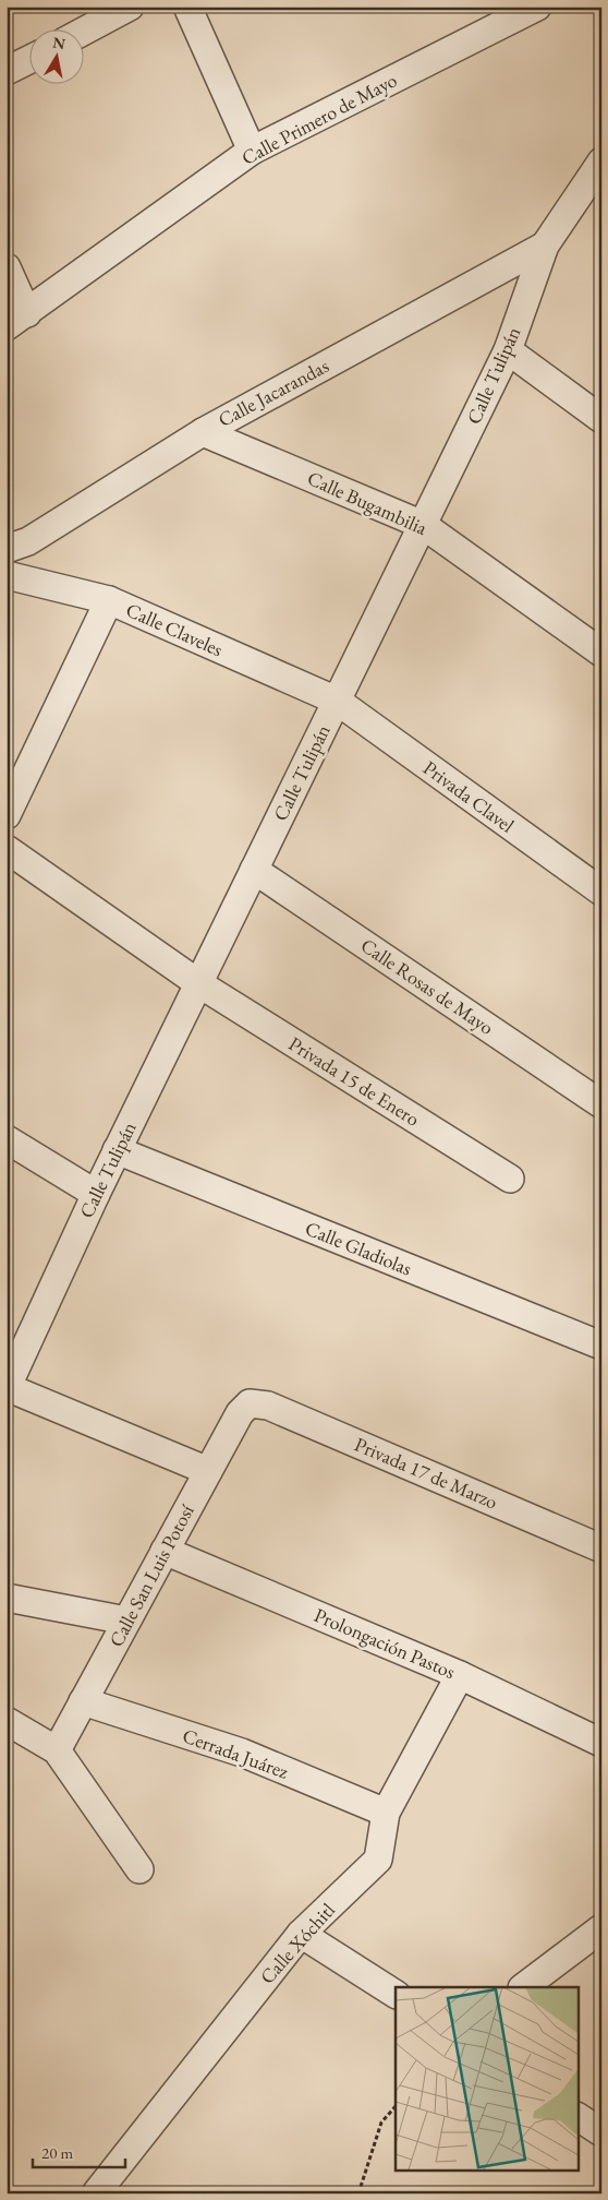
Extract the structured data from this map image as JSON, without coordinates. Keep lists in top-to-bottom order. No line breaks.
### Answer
{"streets":{"street":["Calle Primero de Mayo","Calle Tulipán","Calle Jacarandas","Calle Bugambilia","Calle Claveles","Privada Clavel","Calle Rosas de Mayo","Privada 15 de Enero","Calle Gladiolas","Privada 17 de Marzo","Calle San Luis Potosí","Prolongación Pastos","Cerrada Juárez","Calle Xóchitl"]},"crossings":[["Calle Tulipán","Calle Jacarandas"],["Calle Tulipán","Calle Bugambilia"],["Calle Tulipán","Calle Claveles"],["Calle Tulipán","Privada Clavel"],["Calle Tulipán","Calle Rosas de Mayo"],["Calle Tulipán","Privada 15 de Enero"],["Calle Tulipán","Calle Gladiolas"],["Calle Jacarandas","Calle Bugambilia"],["Calle Claveles","Privada Clavel"],["Privada 17 de Marzo","Calle San Luis Potosí"],["Calle San Luis Potosí","Prolongación Pastos"],["Calle San Luis Potosí","Cerrada Juárez"],["Prolongación Pastos","Calle Xóchitl"],["Cerrada Juárez","Calle Xóchitl"]],"scale_bar":"20 m","north":"top"}
